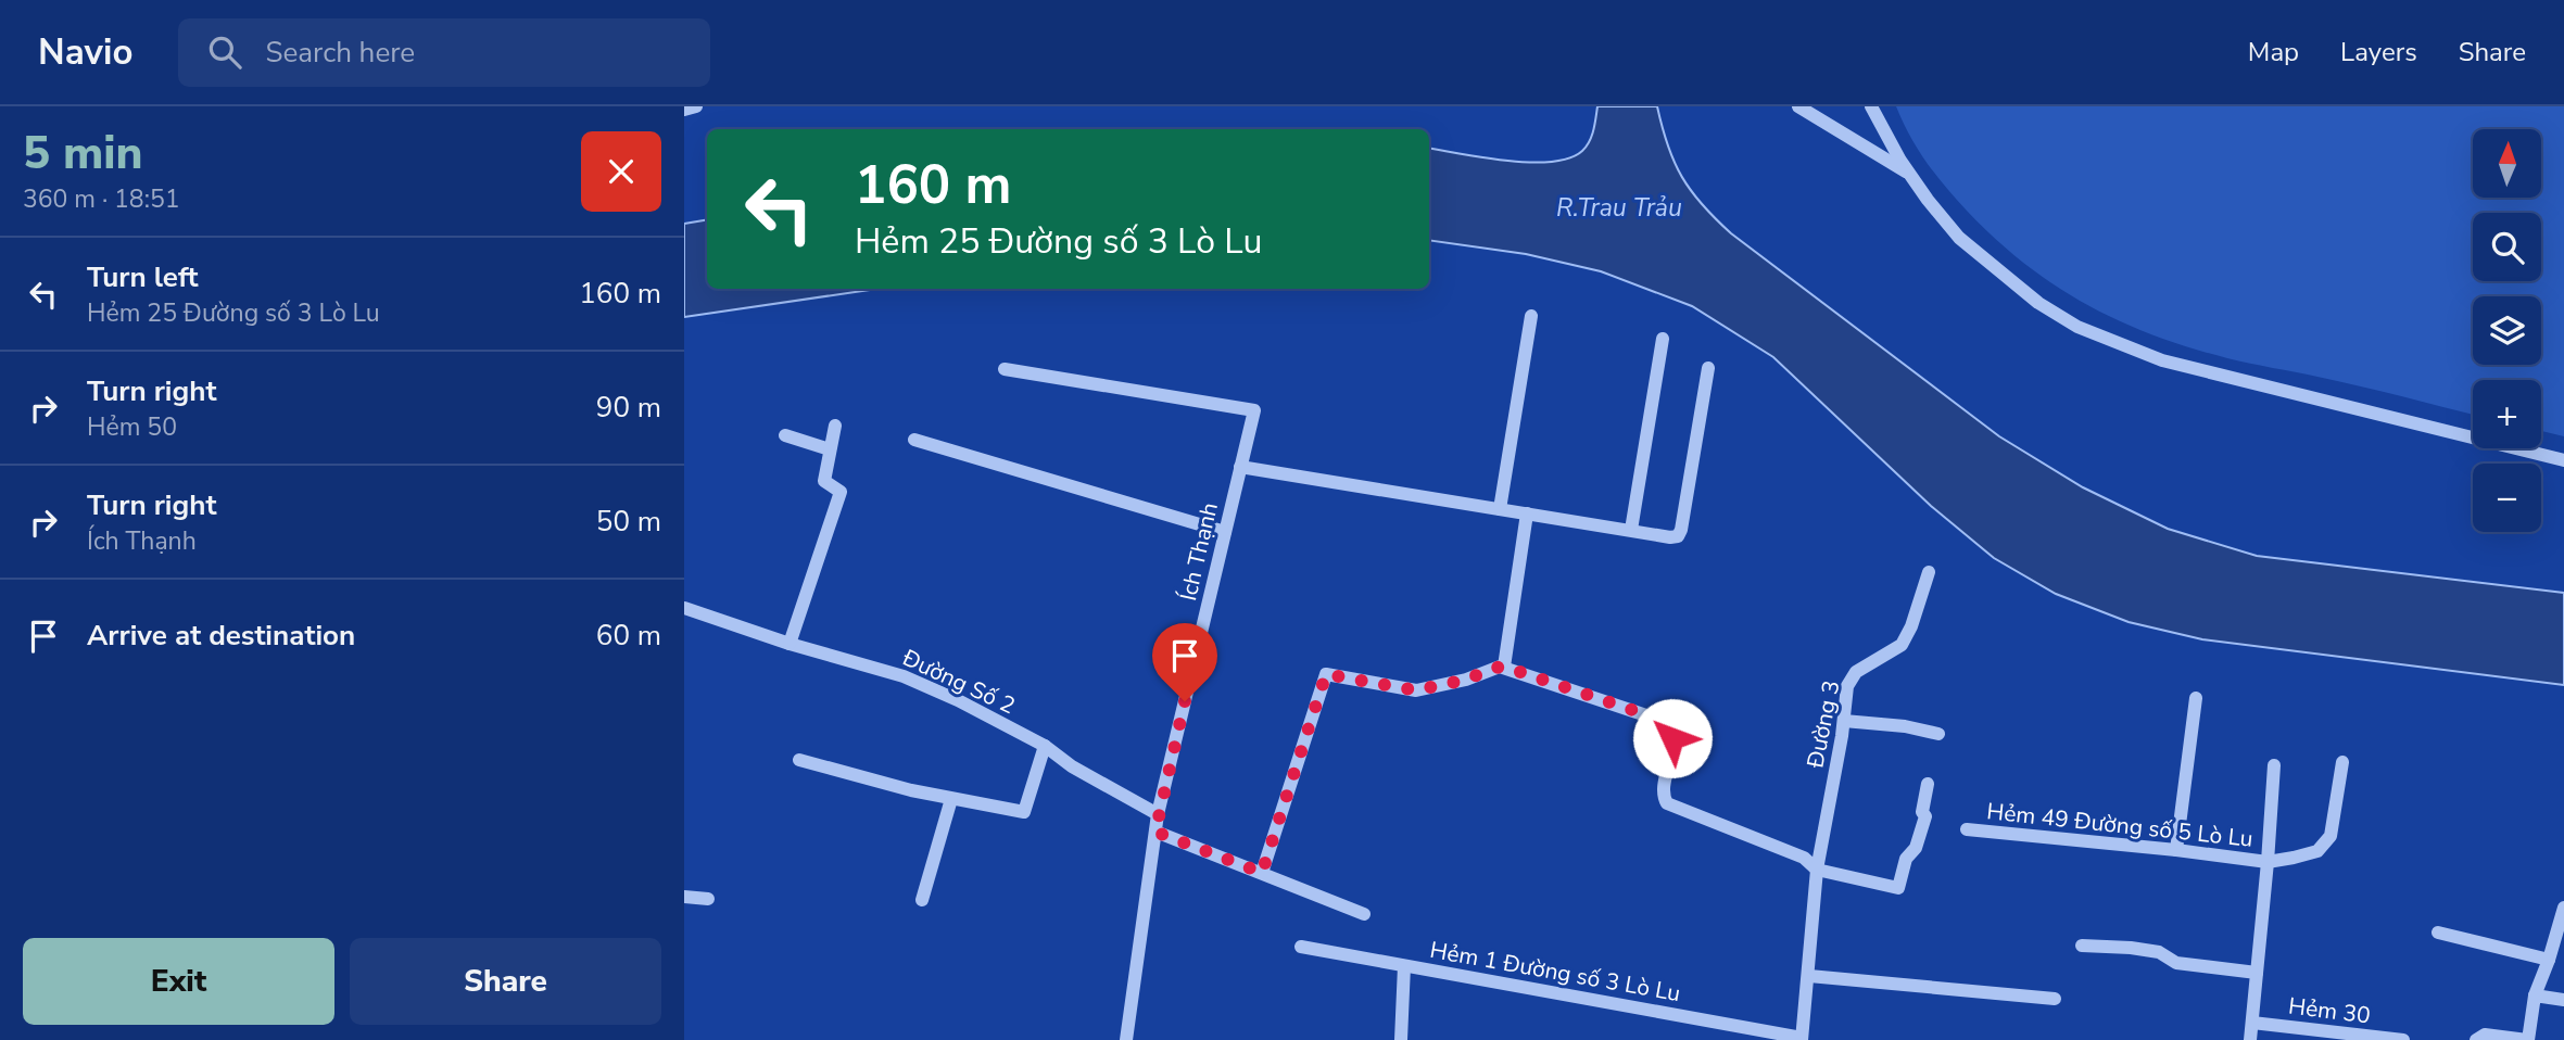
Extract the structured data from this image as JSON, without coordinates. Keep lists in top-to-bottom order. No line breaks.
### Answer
{"streets":{"street":["Ích Thạnh","Đường Số 2","Đường 3","Hẻm 49 Đường số 5 Lò Lu","Hẻm 1 Đường số 3 Lò Lu","Hẻm 30"]},"crossings":[["Ích Thạnh","Đường Số 2"],["Đường 3","Hẻm 1 Đường số 3 Lò Lu"]],"water":["R.Trau Trảu"],"north":"top","page":{"header":"Navio","search":"Search here","nav":["Map","Layers","Share"],"heading":["5 min","360 m · 18:51"],"map_buttons":["+","−"],"turn":["160 m","Hẻm 25 Đường số 3 Lò Lu"],"list":[{"name":"Turn left","note":"Hẻm 25 Đường số 3 Lò Lu","value":"160 m"},{"name":"Turn right","note":"Hẻm 50","value":"90 m"},{"name":"Turn right","note":"Ích Thạnh","value":"50 m"},{"name":"Arrive at destination","value":"60 m"}],"buttons":["Exit","Share"]}}
